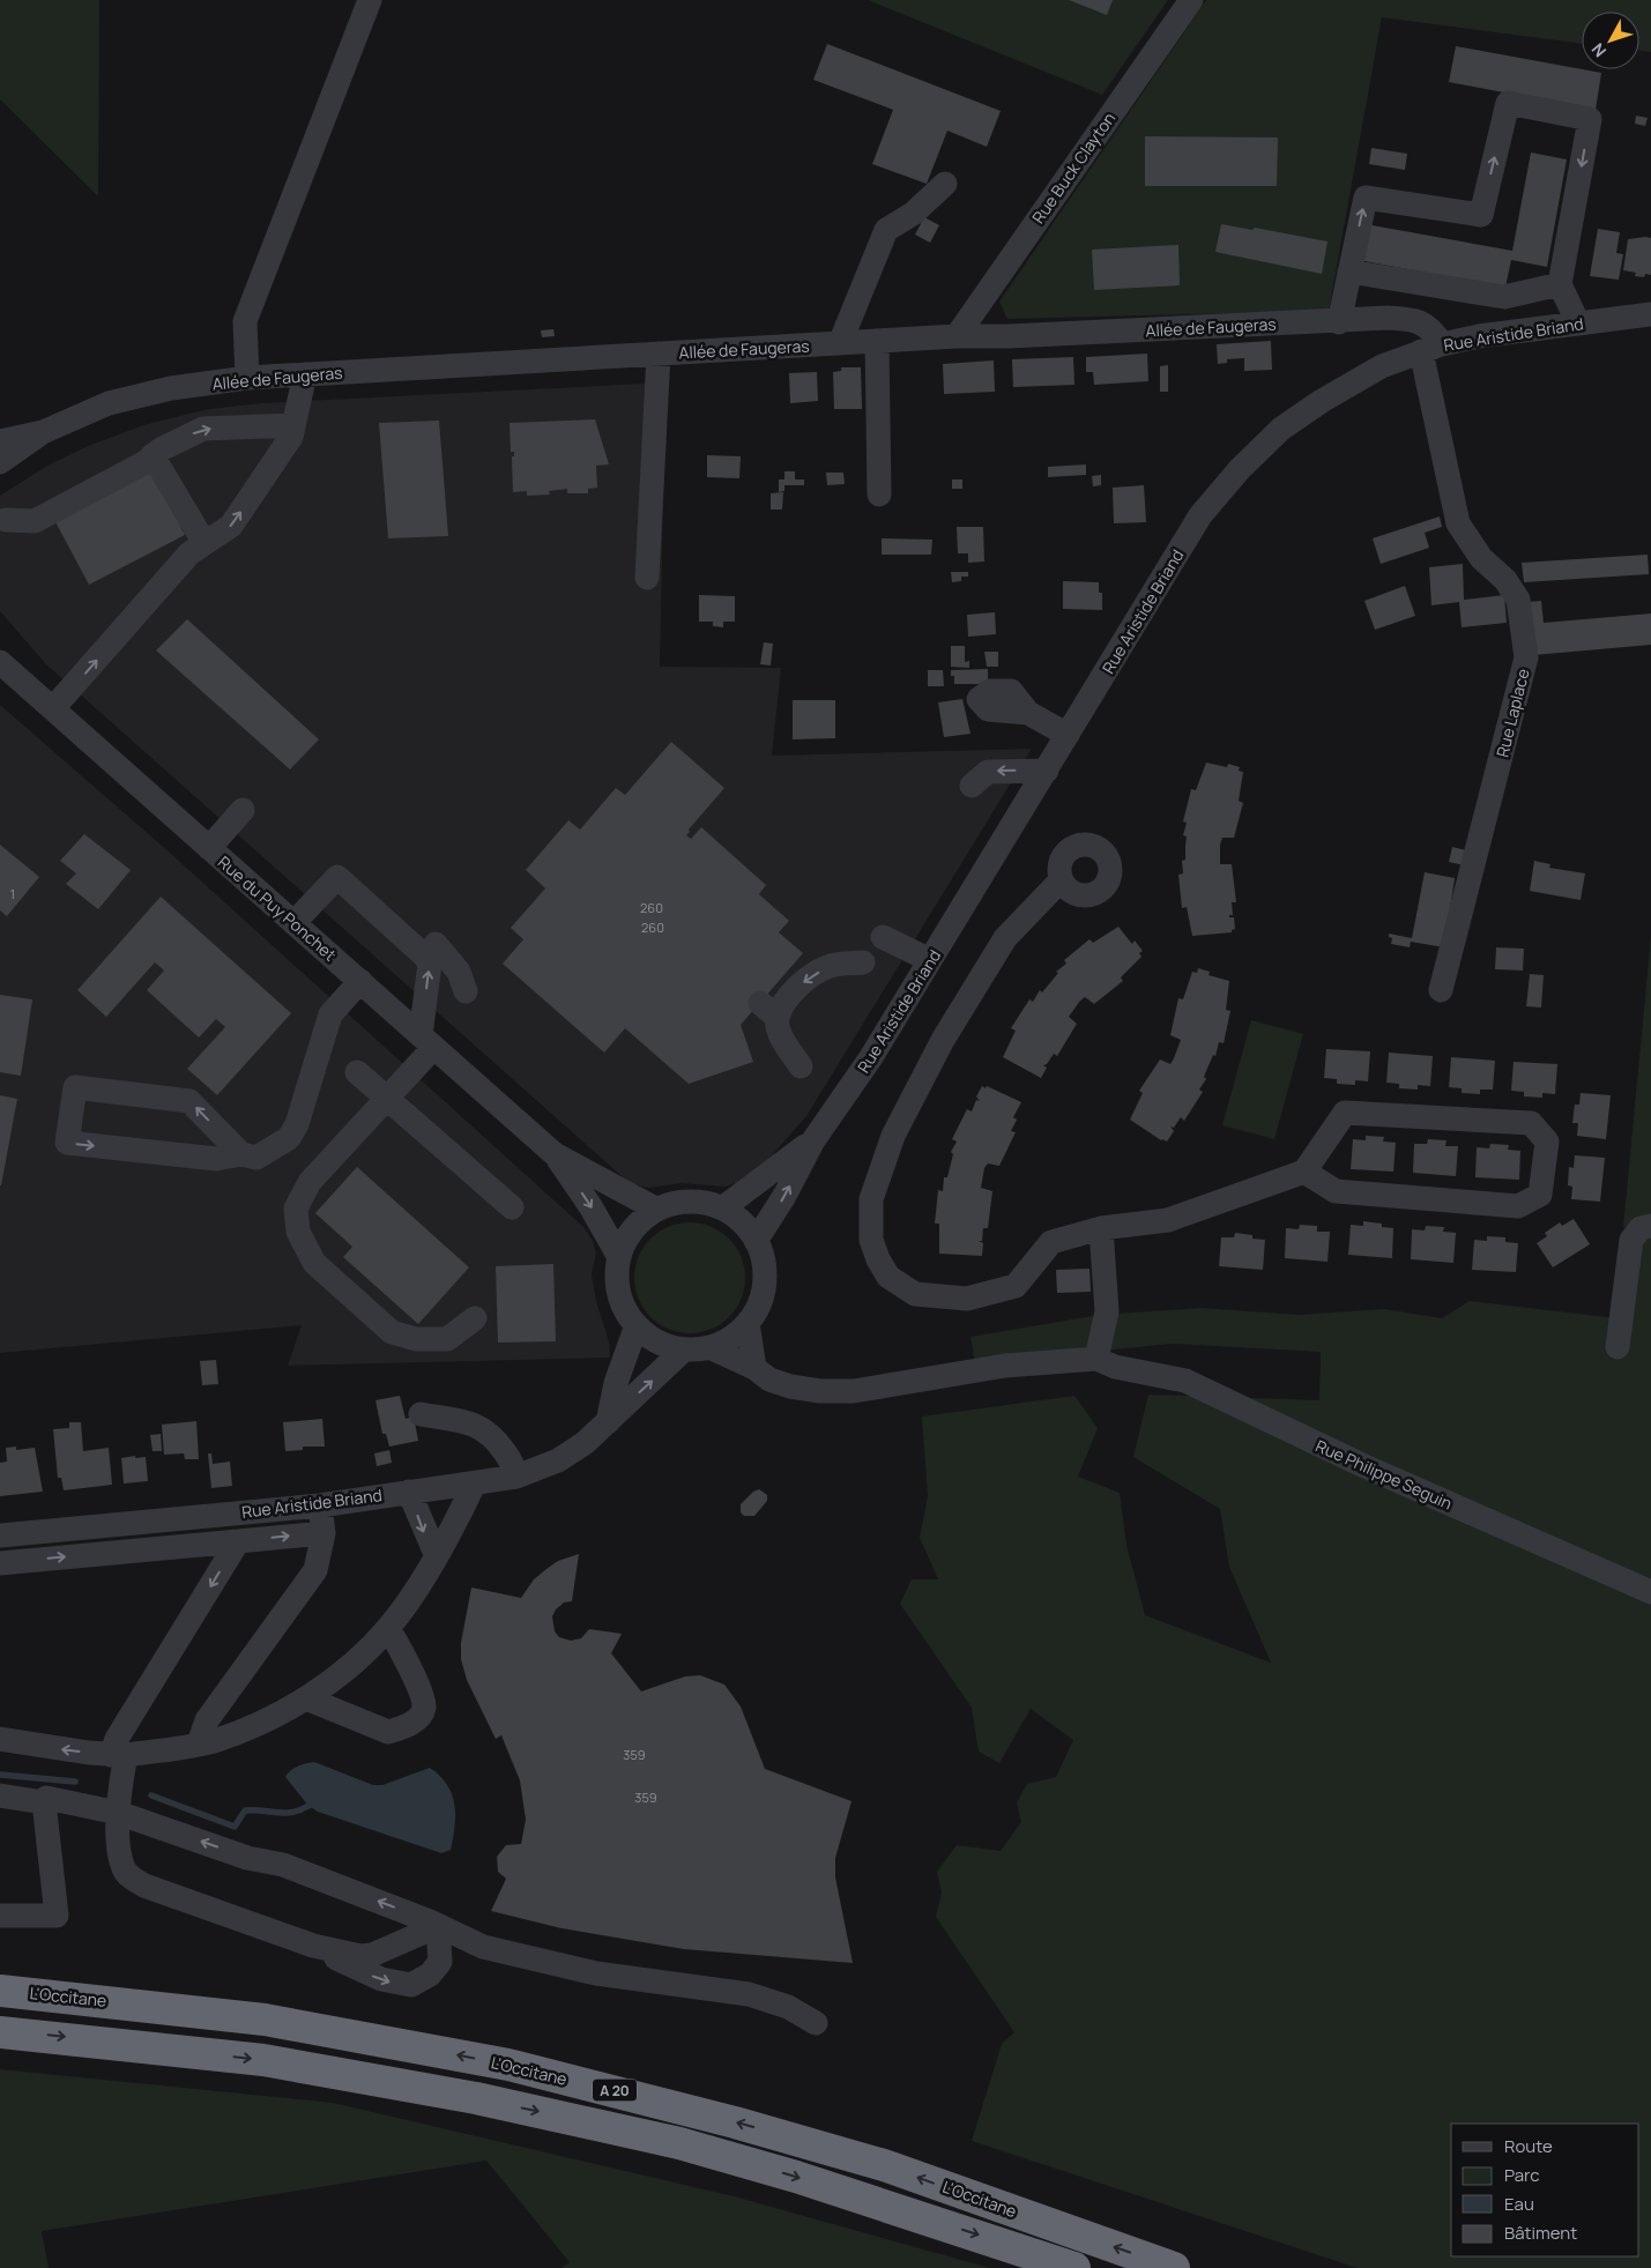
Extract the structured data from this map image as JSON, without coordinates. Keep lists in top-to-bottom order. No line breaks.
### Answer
{"streets":{"highway":["L'Occitane","A 20"],"street":["Rue Buck Clayton","Allée de Faugeras","Rue Aristide Briand","Rue Laplace","Rue du Puy Ponchet","Rue Philippe Seguin"]},"crossings":[["Rue Buck Clayton","Allée de Faugeras"],["Allée de Faugeras","Rue Aristide Briand"],["Allée de Faugeras","Rue Laplace"],["Rue Aristide Briand","Rue Laplace"],["Rue Aristide Briand","Rue du Puy Ponchet"],["Rue Aristide Briand","Rue Philippe Seguin"],["Rue du Puy Ponchet","Rue Philippe Seguin"]],"house_numbers":["1","260","260","359","359"],"legend":["Route","Parc","Eau","Bâtiment"],"north":"bottom left"}
